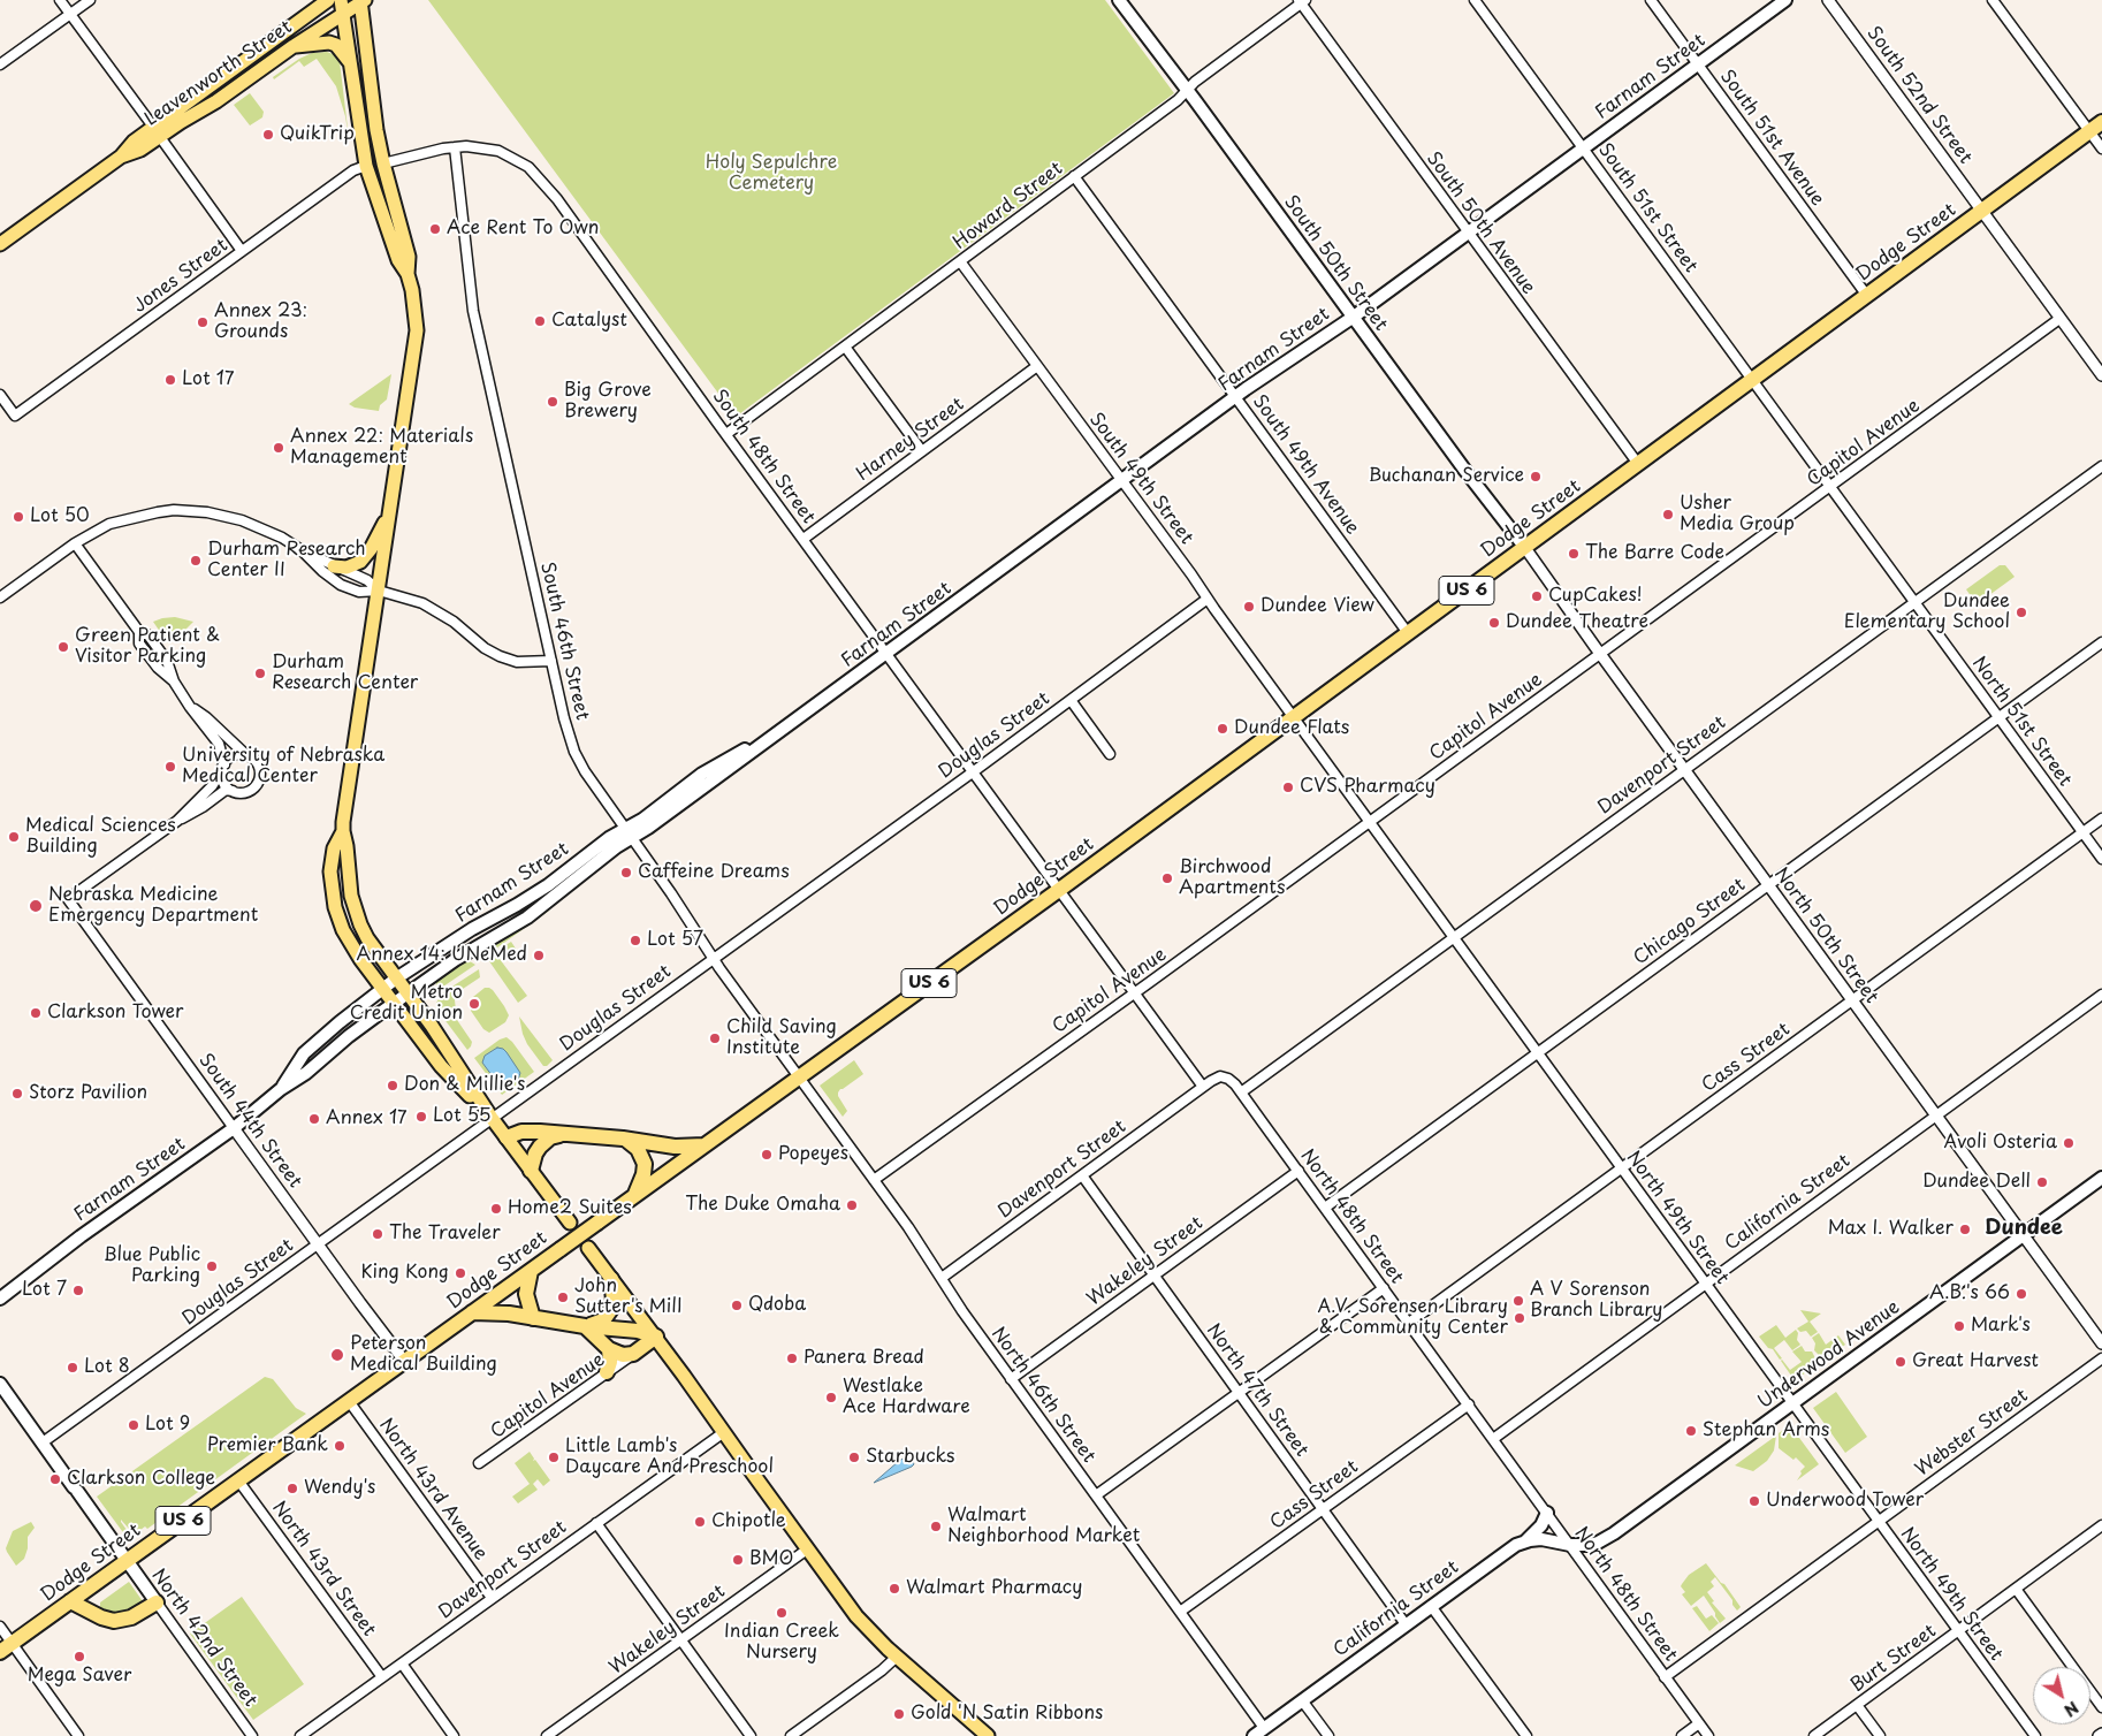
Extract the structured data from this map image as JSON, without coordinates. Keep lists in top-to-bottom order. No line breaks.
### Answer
{"streets":{"highway":["Dodge Street","US 6"],"main road":["Leavenworth Street","Farnam Street","South 50th Street","California Street","Underwood Avenue","North 42nd Street"],"street":["South 52nd Street","South 51st Avenue","Howard Street","South 51st Street","South 50th Avenue","Jones Street","Harney Street","Capitol Avenue","South 48th Street","South 49th Avenue","South 49th Street","South 46th Street","North 51st Street","Douglas Street","Davenport Street","Chicago Street","North 50th Street","Cass Street","South 44th Street","North 48th Street","North 49th Street","Wakeley Street","North 47th Street","North 46th Street","Webster Street","North 43rd Avenue","North 43rd Street","Burt Street"]},"crossings":[["Farnam Street","South 51st Avenue"],["Farnam Street","South 51st Street"],["Farnam Street","South 50th Avenue"],["Farnam Street","South 50th Street"],["Farnam Street","South 48th Street"],["Farnam Street","South 49th Avenue"],["Farnam Street","South 49th Street"],["Farnam Street","South 46th Street"],["Farnam Street","South 44th Street"],["South 52nd Street","Dodge Street"],["South 52nd Street","Capitol Avenue"],["South 51st Avenue","Dodge Street"],["Howard Street","South 50th Avenue"],["Howard Street","South 50th Street"],["Howard Street","South 48th Street"],["Howard Street","South 49th Avenue"],["Howard Street","South 49th Street"],["South 51st Street","Dodge Street"],["South 51st Street","North 51st Street"],["South 50th Avenue","Dodge Street"],["Dodge Street","South 50th Street"],["Dodge Street","South 48th Street"],["Dodge Street","South 49th Avenue"],["Dodge Street","South 49th Street"],["Dodge Street","South 46th Street"],["Dodge Street","North 51st Street"],["Dodge Street","North 50th Street"],["Dodge Street","South 44th Street"],["Dodge Street","North 49th Street"],["Dodge Street","North 46th Street"],["Dodge Street","North 43rd Avenue"],["Dodge Street","North 43rd Street"],["Dodge Street","North 42nd Street"],["South 50th Street","North 50th Street"],["Harney Street","South 48th Street"],["Harney Street","South 49th Street"],["Capitol Avenue","North 51st Street"],["Capitol Avenue","North 50th Street"],["Capitol Avenue","North 49th Street"],["Capitol Avenue","North 46th Street"],["South 48th Street","South 46th Street"],["South 48th Street","Douglas Street"],["South 49th Street","Douglas Street"],["South 49th Street","North 49th Street"],["South 46th Street","Douglas Street"],["South 46th Street","North 46th Street"],["North 51st Street","Davenport Street"],["North 51st Street","Chicago Street"],["North 51st Street","Cass Street"],["Douglas Street","South 44th Street"],["Douglas Street","North 42nd Street"],["Davenport Street","North 50th Street"],["Davenport Street","North 48th Street"],["Davenport Street","North 49th Street"],["Davenport Street","North 47th Street"],["Davenport Street","North 46th Street"],["Davenport Street","North 43rd Avenue"],["Davenport Street","North 43rd Street"],["Chicago Street","North 50th Street"],["Chicago Street","North 48th Street"],["Chicago Street","North 49th Street"],["North 50th Street","Cass Street"],["North 50th Street","California Street"],["North 50th Street","Underwood Avenue"],["Cass Street","North 48th Street"],["Cass Street","North 49th Street"],["Cass Street","North 47th Street"],["Cass Street","North 46th Street"],["California Street","North 48th Street"],["California Street","North 49th Street"],["California Street","Underwood Avenue"],["California Street","North 47th Street"],["California Street","North 46th Street"],["North 48th Street","Wakeley Street"],["North 48th Street","Underwood Avenue"],["North 48th Street","Webster Street"],["North 49th Street","Underwood Avenue"],["North 49th Street","Webster Street"],["North 49th Street","Burt Street"],["Wakeley Street","North 47th Street"],["Wakeley Street","North 46th Street"]],"districts":["Dundee"],"parks":["Holy Sepulchre Cemetery"],"places":["QuikTrip","Ace Rent To Own","Catalyst","Annex 23: Grounds","Lot 17","Big Grove Brewery","Annex 22: Materials Management","Buchanan Service","Usher Media Group","Lot 50","The Barre Code","Durham Research Center II","CupCakes!","Dundee View","Dundee Elementary School","Dundee Theatre","Green Patient & Visitor Parking","Durham Research Center","Dundee Flats","University of Nebraska Medical Center","CVS Pharmacy","Medical Sciences Building","Caffeine Dreams","Birchwood Apartments","Nebraska Medicine Emergency Department","Lot 57","Annex 14: UNeMed","Metro Credit Union","Clarkson Tower","Child Saving Institute","Don & Millie's","Storz Pavilion","Lot 55","Annex 17","Avoli Osteria","Popeyes","Dundee Dell","The Duke Omaha","Home2 Suites","Max I. Walker","The Traveler","Blue Public Parking","King Kong","Lot 7","A.B.'s 66","John Sutter's Mill","A V Sorenson Branch Library","Qdoba","A.V. Sorensen Library & Community Center","Mark's","Peterson Medical Building","Panera Bread","Great Harvest","Lot 8","Westlake Ace Hardware","Lot 9","Stephan Arms","Premier Bank","Little Lamb's Daycare And Preschool","Starbucks","Clarkson College","Wendy's","Underwood Tower","Chipotle","Walmart Neighborhood Market","BMO","Walmart Pharmacy","Indian Creek Nursery","Mega Saver","Gold 'N Satin Ribbons"],"north":"bottom right"}
